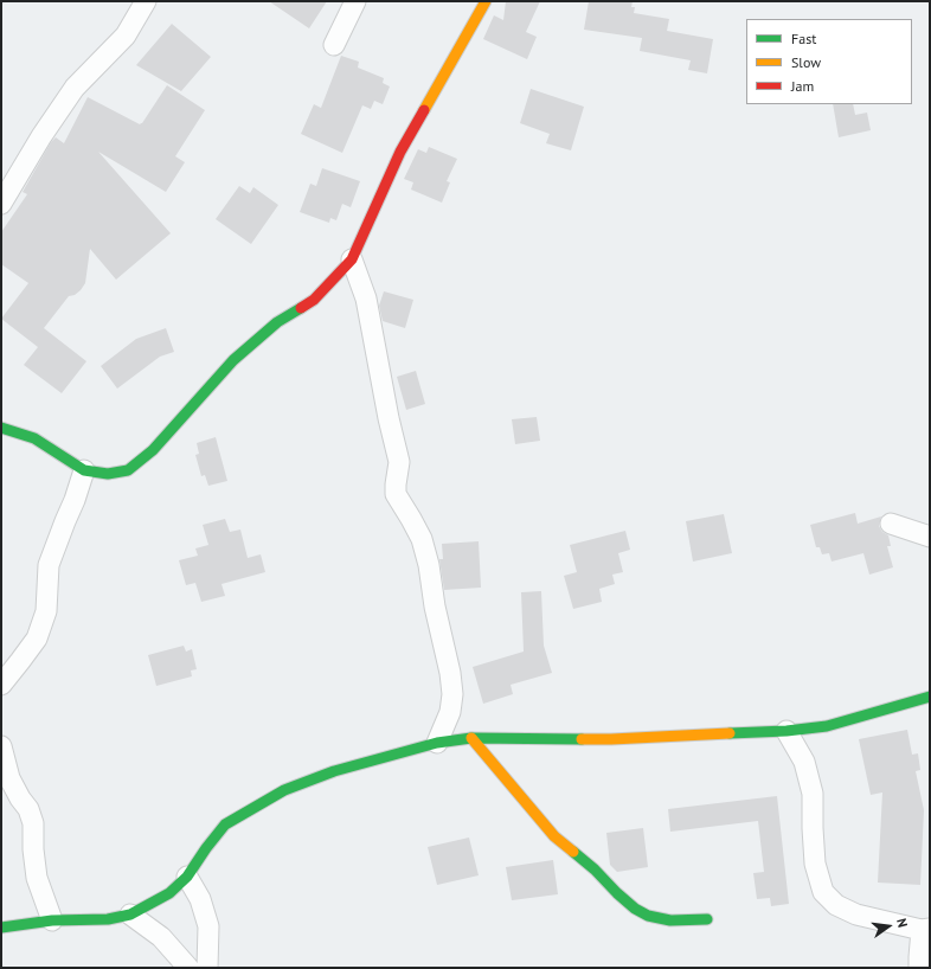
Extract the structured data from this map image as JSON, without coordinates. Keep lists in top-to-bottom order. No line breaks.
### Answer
{"legend":["Fast","Slow","Jam"],"north":"right"}
